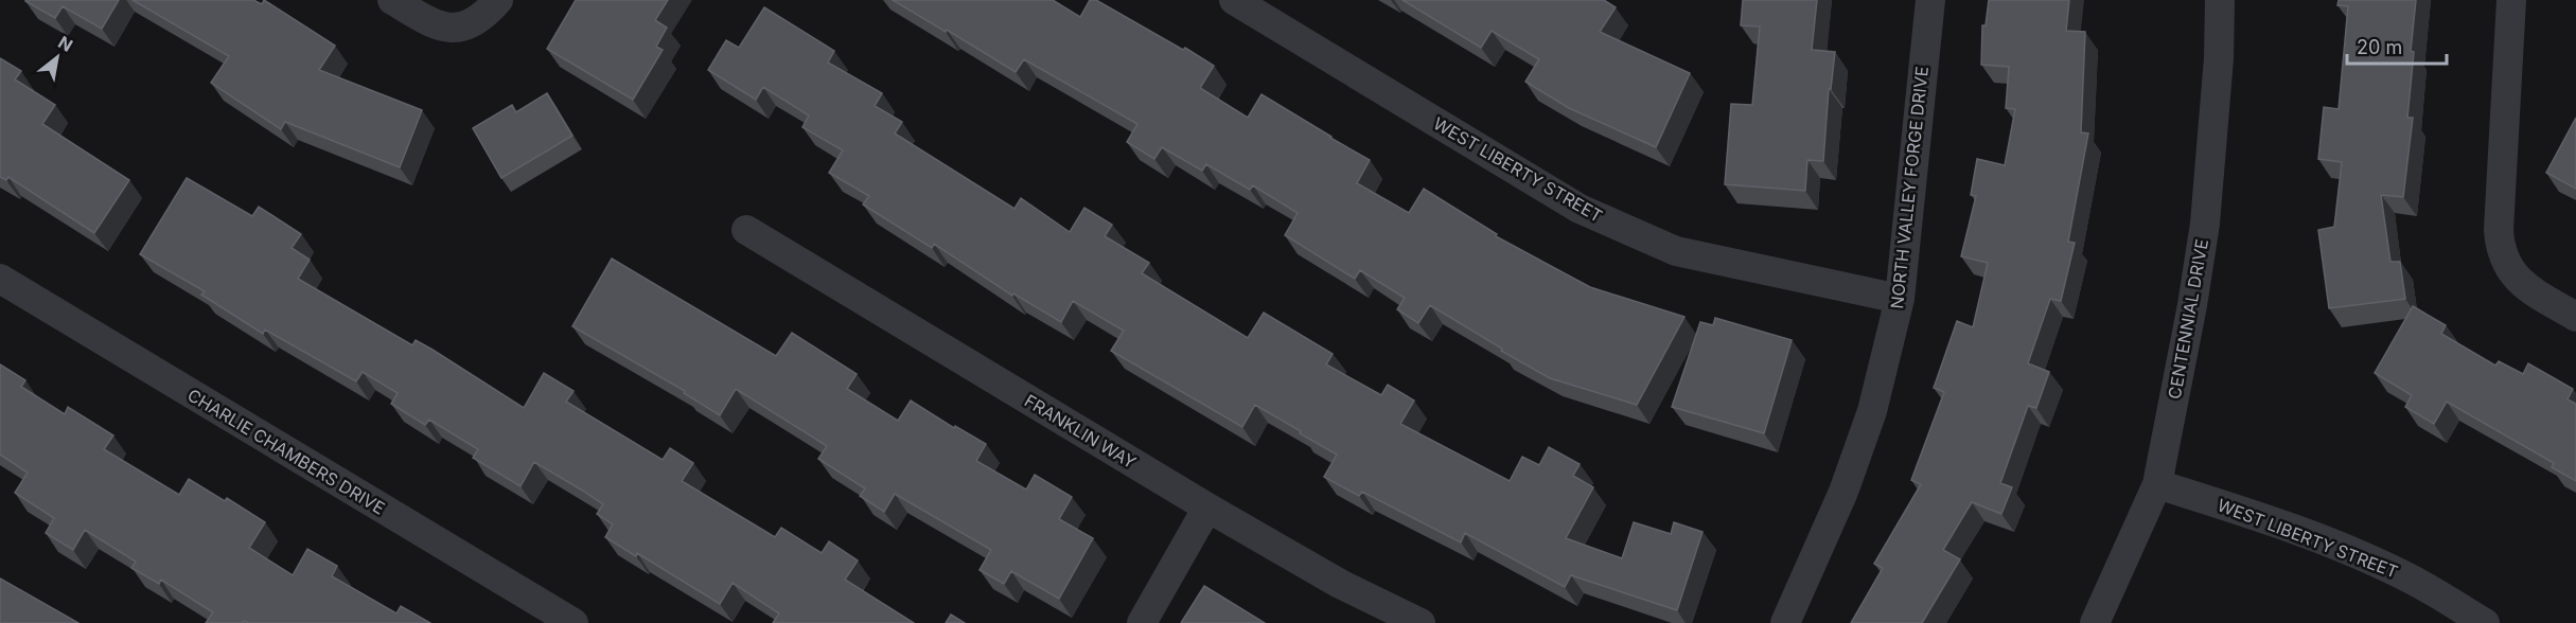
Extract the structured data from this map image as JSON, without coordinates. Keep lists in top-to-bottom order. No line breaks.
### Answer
{"streets":{"street":["WEST LIBERTY STREET","NORTH VALLEY FORGE DRIVE","CENTENNIAL DRIVE","FRANKLIN WAY","CHARLIE CHAMBERS DRIVE"]},"crossings":[["WEST LIBERTY STREET","NORTH VALLEY FORGE DRIVE"],["WEST LIBERTY STREET","CENTENNIAL DRIVE"]],"scale_bar":"20 m","north":"top right"}
